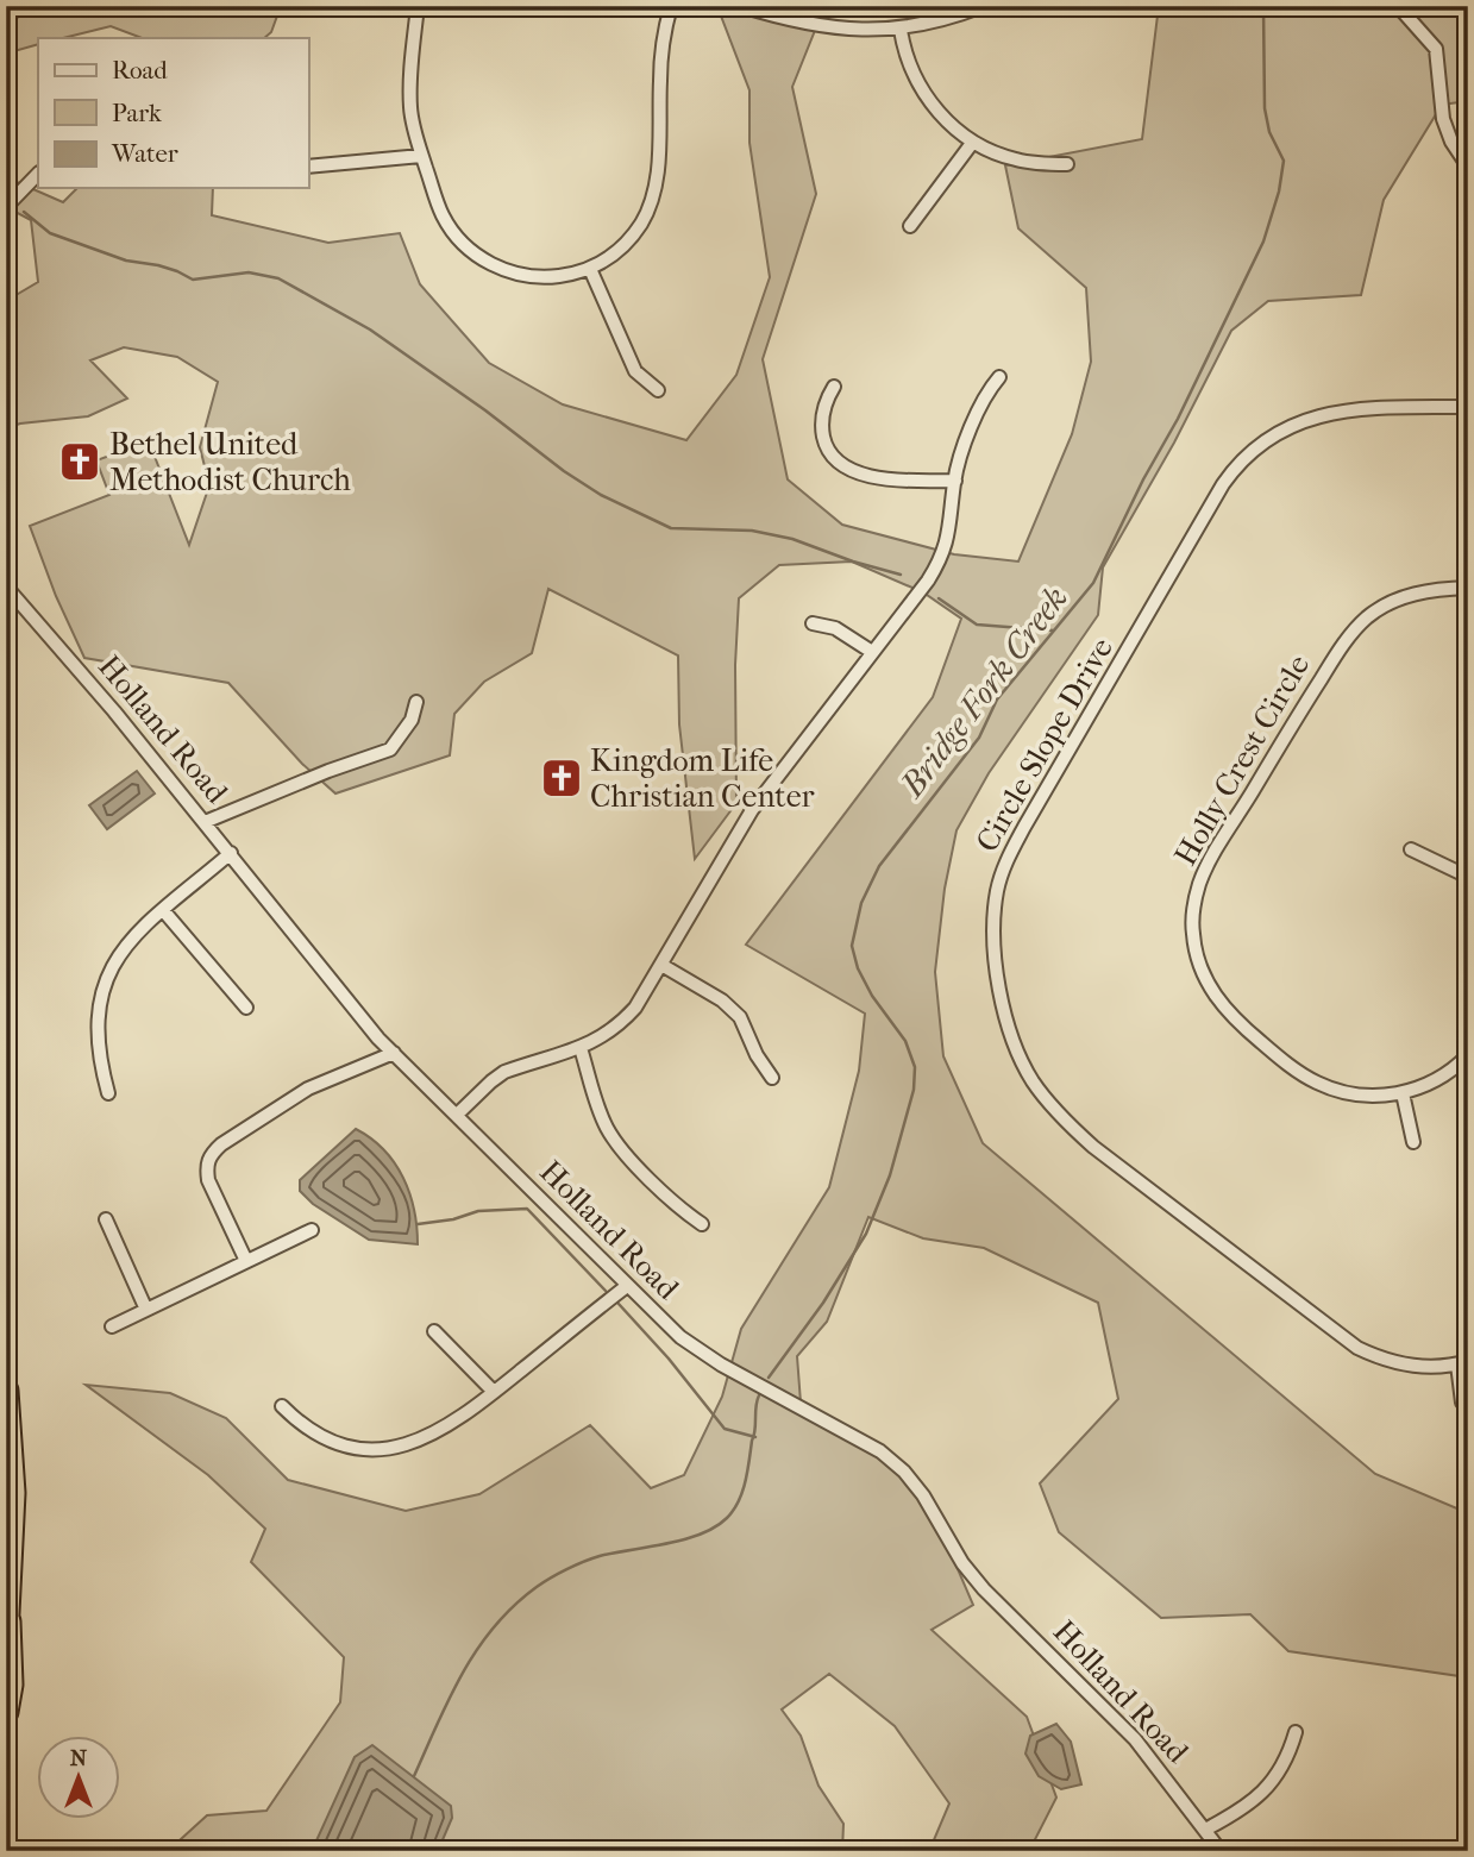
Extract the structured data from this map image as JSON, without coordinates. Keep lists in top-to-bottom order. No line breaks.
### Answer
{"streets":{"street":["Holland Road","Circle Slope Drive","Holly Crest Circle"]},"water":["Bridge Fork Creek"],"places":{"church":["Bethel United Methodist Church","Kingdom Life Christian Center"]},"legend":["Road","Park","Water"],"north":"top"}
